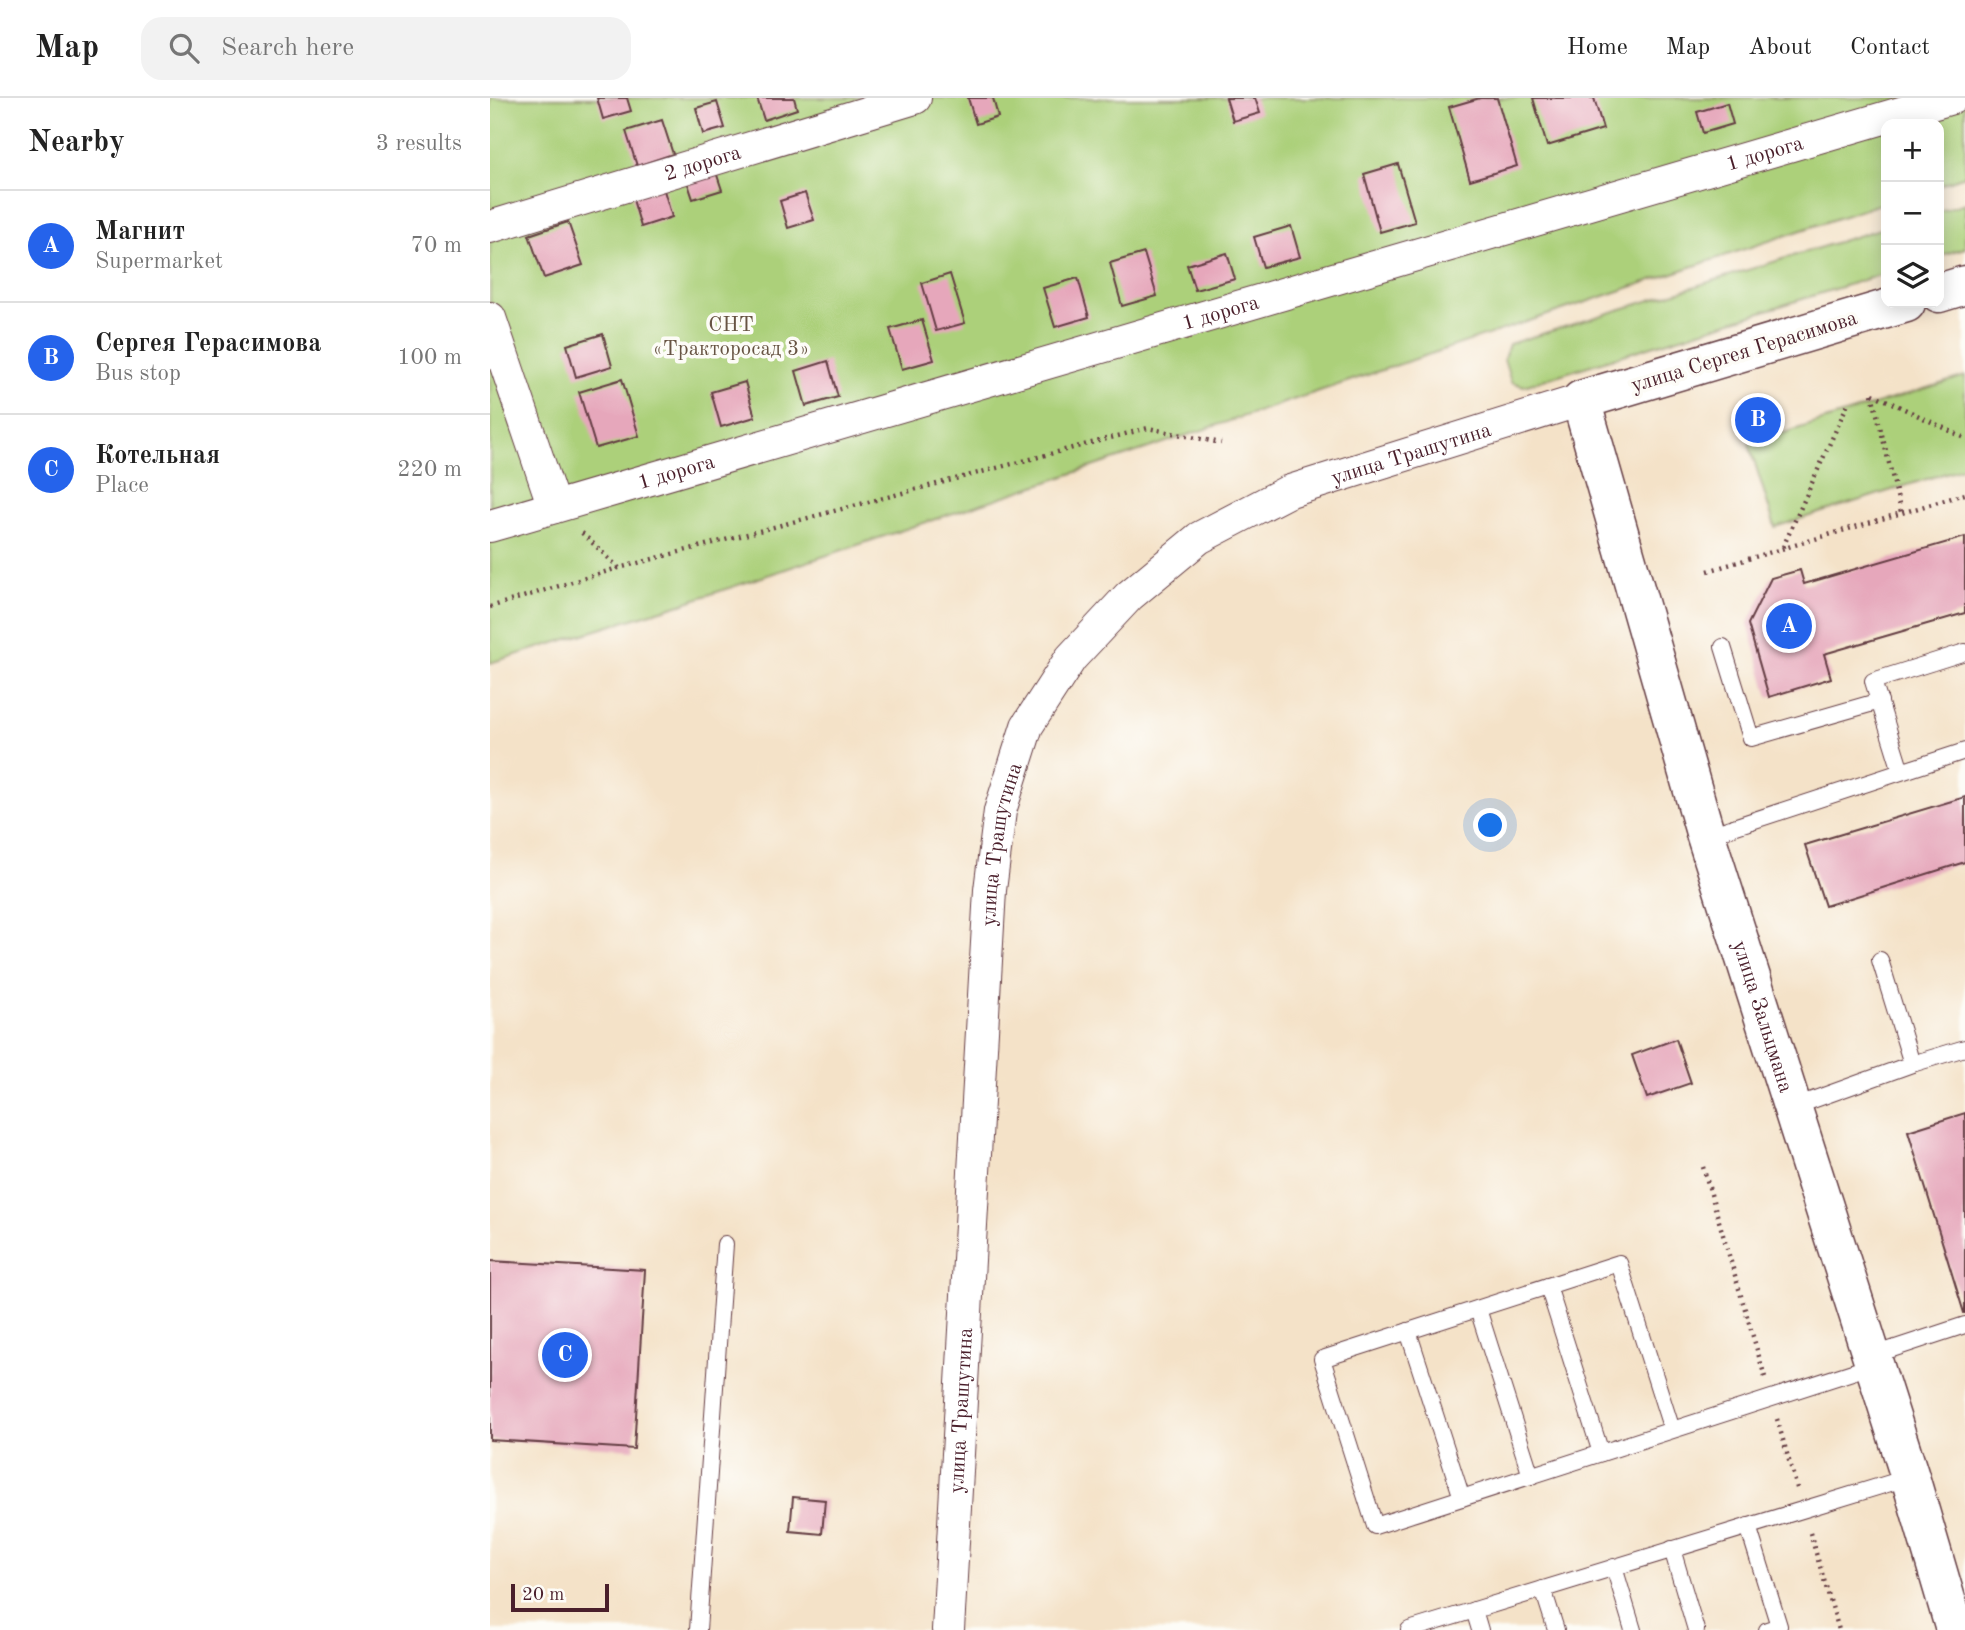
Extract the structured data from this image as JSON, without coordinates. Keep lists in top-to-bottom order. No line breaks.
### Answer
{"streets":{"street":["1 дорога","2 дорога","улица Сергея Герасимова","улица Трашутина","улица Зальцмана"]},"crossings":[["улица Сергея Герасимова","улица Трашутина"],["улица Сергея Герасимова","улица Зальцмана"],["улица Трашутина","улица Зальцмана"]],"parks":["СНТ «Тракторосад 3»"],"scale_bar":"20 m","page":{"header":"Map","search":"Search here","nav":["Home","Map","About","Contact"],"heading":["Nearby","3 results"],"map_buttons":["+","−"],"list":[{"mark":"A","name":"Магнит","note":"Supermarket","value":"70 m"},{"mark":"B","name":"Сергея Герасимова","note":"Bus stop","value":"100 m"},{"mark":"C","name":"Котельная","note":"Place","value":"220 m"}],"pins":["B","A","C"],"scale":"20 m"}}
